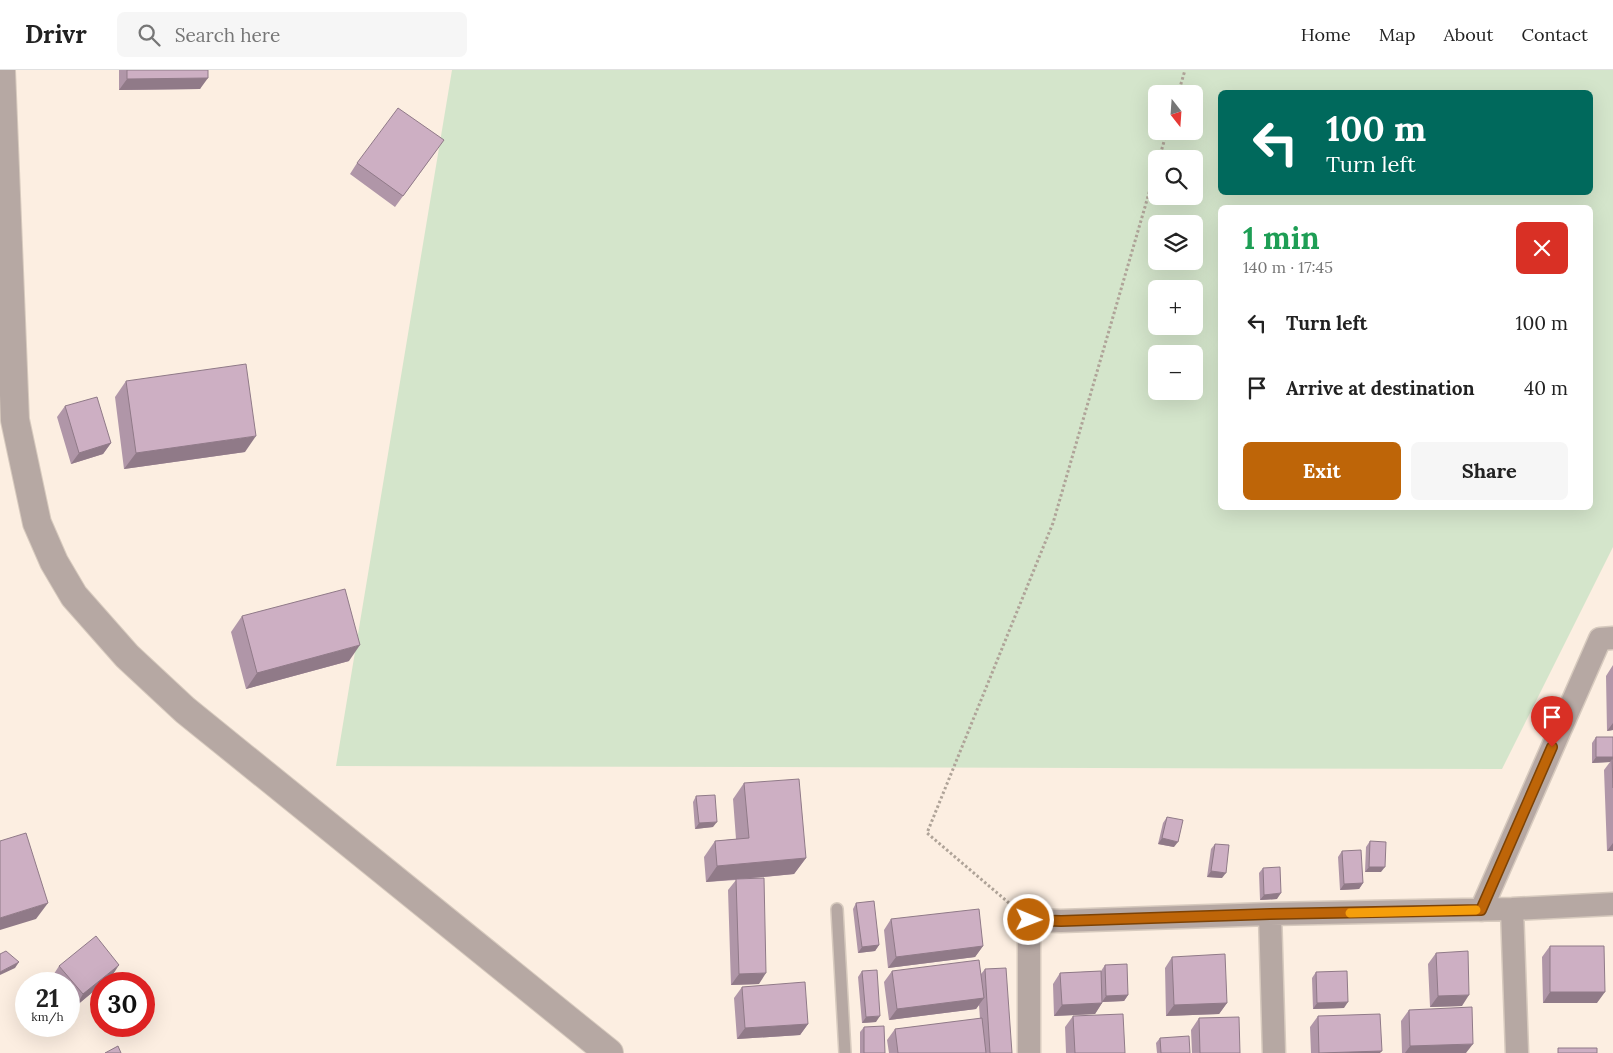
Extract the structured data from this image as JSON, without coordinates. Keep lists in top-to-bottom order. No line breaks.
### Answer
{"north":"bottom","page":{"header":"Drivr","search":"Search here","nav":["Home","Map","About","Contact"],"map_buttons":["+","−"],"turn":["100 m","Turn left"],"heading":["1 min","140 m · 17:45"],"list":[{"name":"Turn left","value":"100 m"},{"name":"Arrive at destination","value":"40 m"}],"buttons":["Exit","Share"],"speed":"21 km/h","limit":"30"}}
